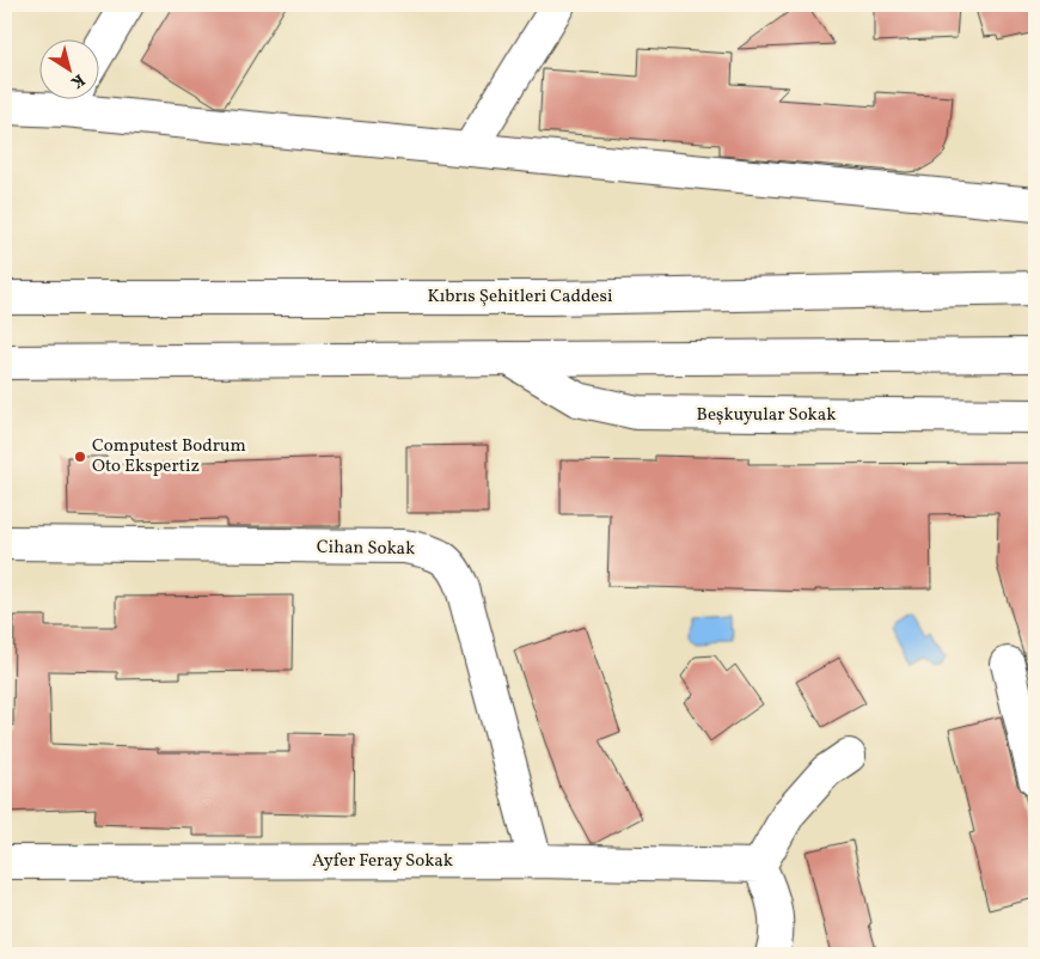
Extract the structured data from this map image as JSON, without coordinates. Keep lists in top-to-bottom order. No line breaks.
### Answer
{"streets":{"main road":["Kıbrıs Şehitleri Caddesi","Beşkuyular Sokak","Cihan Sokak","Ayfer Feray Sokak"]},"crossings":[["Cihan Sokak","Ayfer Feray Sokak"]],"places":["Computest Bodrum Oto Ekspertiz"],"north":"bottom right"}
